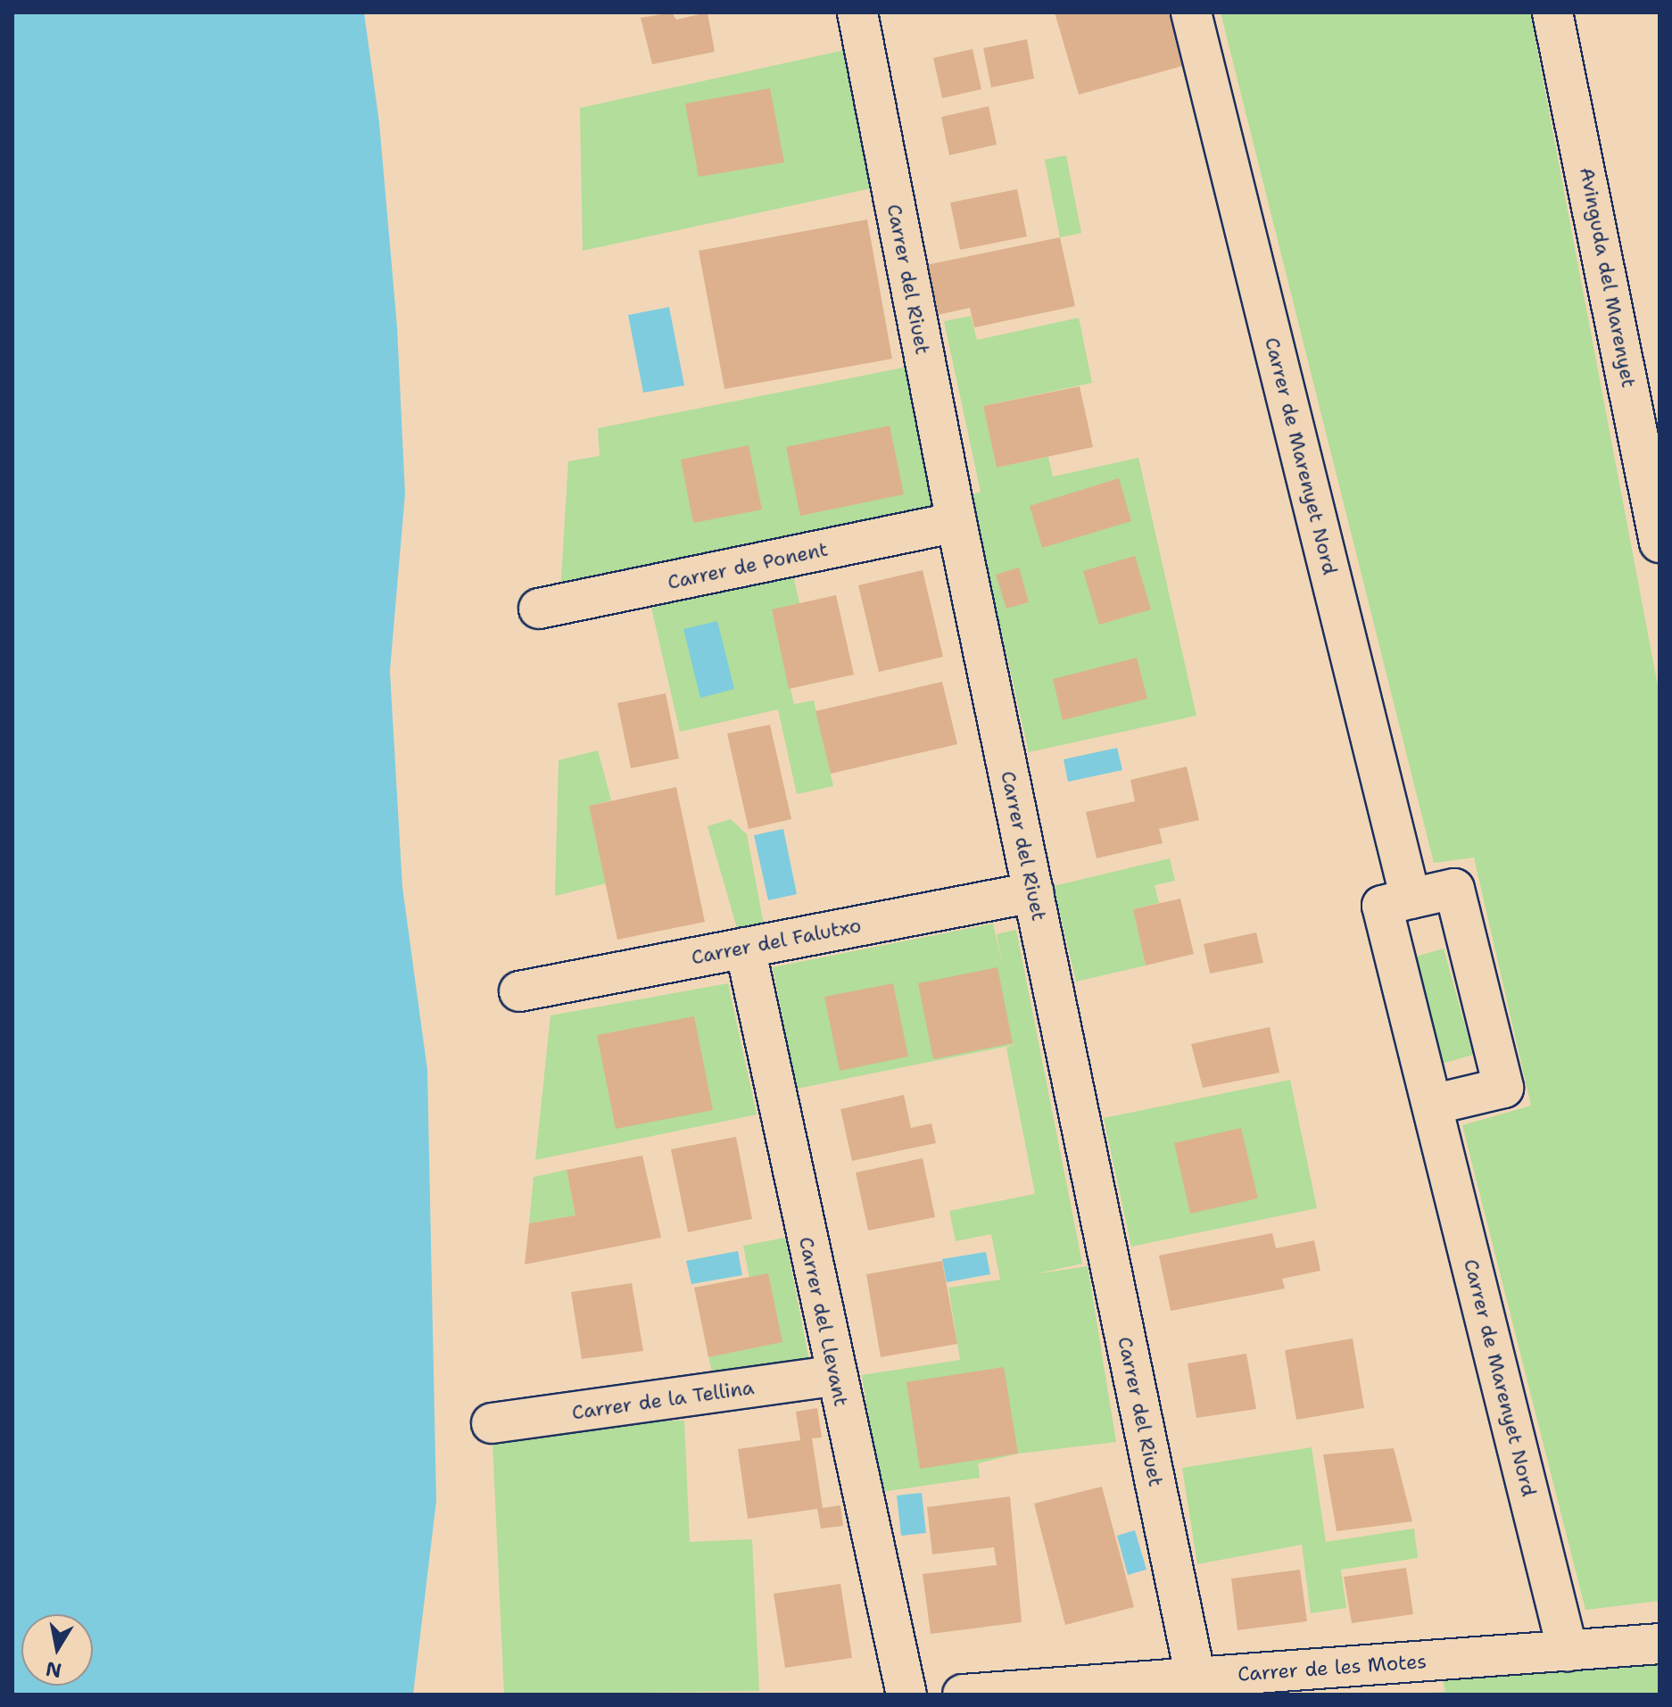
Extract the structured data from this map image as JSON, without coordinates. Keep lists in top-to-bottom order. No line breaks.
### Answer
{"streets":{"street":["Avinguda del Marenyet","Carrer del Riuet","Carrer de Marenyet Nord","Carrer de Ponent","Carrer del Falutxo","Carrer del Llevant","Carrer de la Tellina","Carrer de les Motes"]},"crossings":[["Carrer del Riuet","Carrer de Ponent"],["Carrer del Riuet","Carrer del Falutxo"],["Carrer del Riuet","Carrer de les Motes"],["Carrer de Marenyet Nord","Carrer de les Motes"],["Carrer del Falutxo","Carrer del Llevant"],["Carrer del Llevant","Carrer de la Tellina"]],"north":"bottom"}
